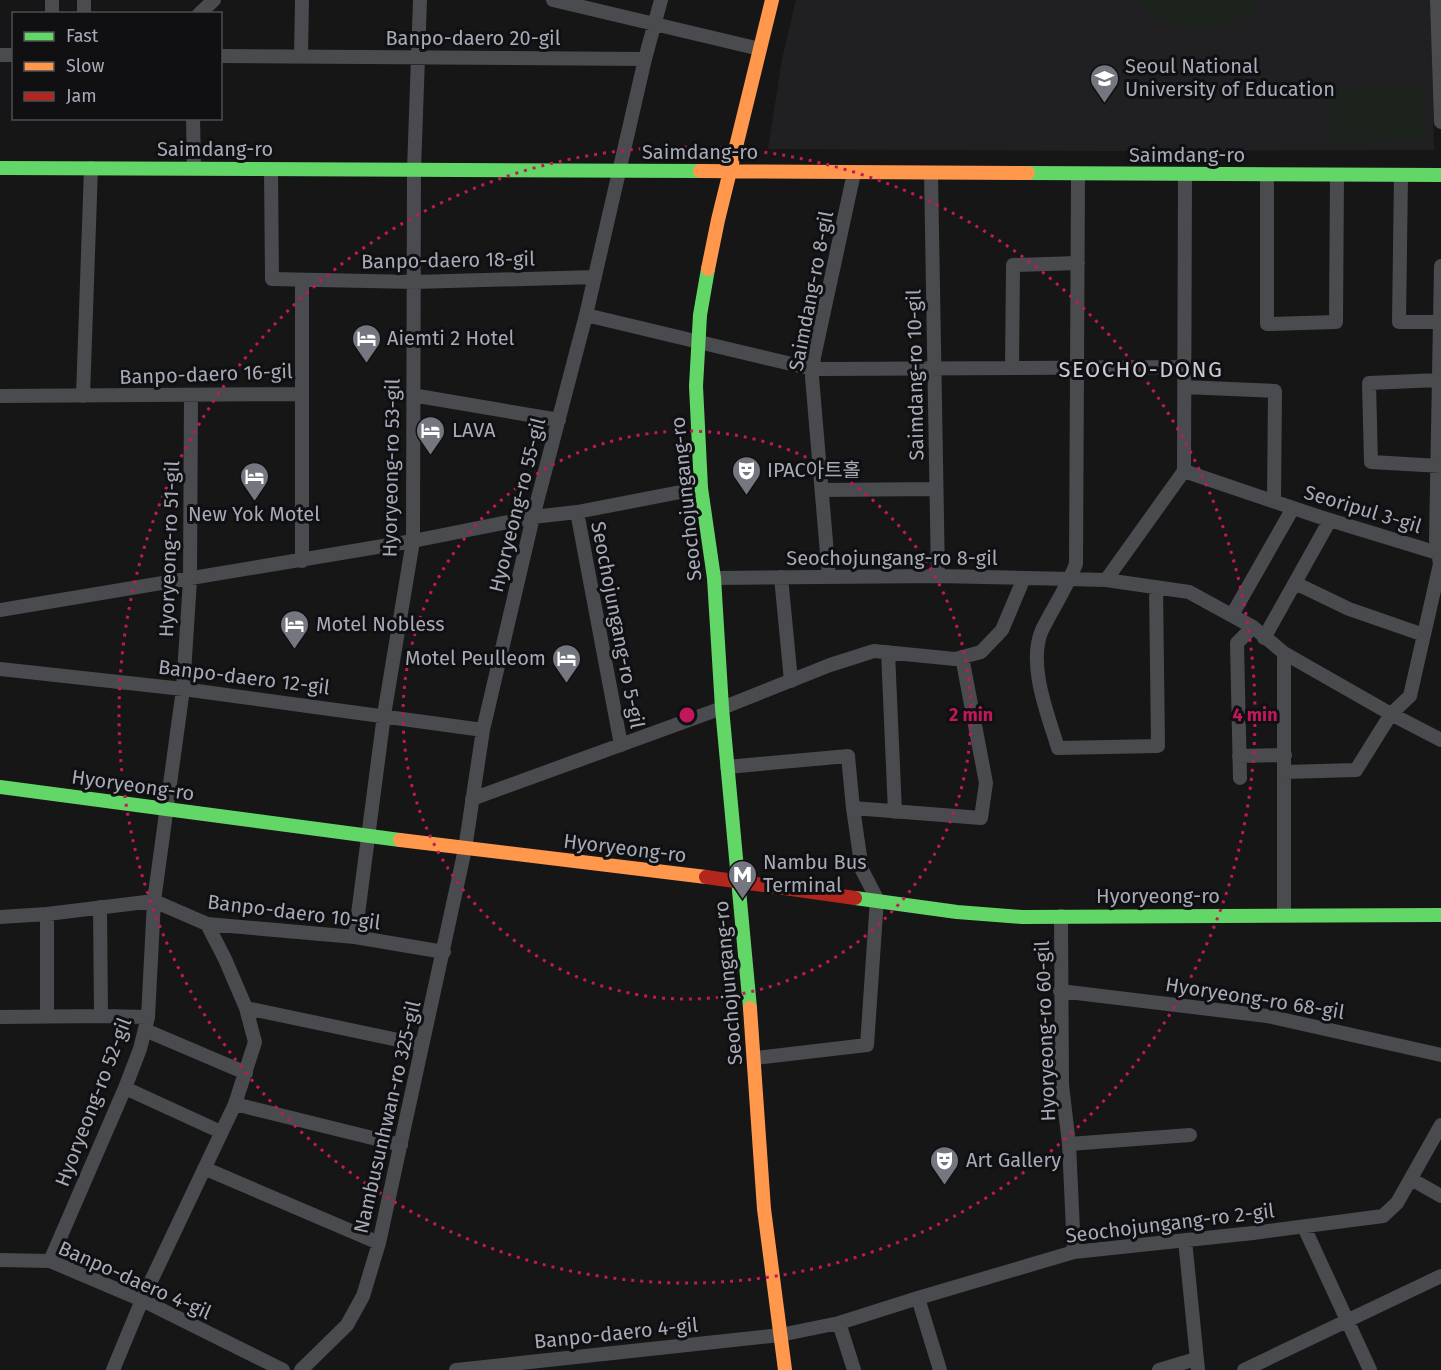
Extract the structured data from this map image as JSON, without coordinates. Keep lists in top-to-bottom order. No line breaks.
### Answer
{"streets":{"main road":["Saimdang-ro","Seochojungang-ro","Hyoryeong-ro"],"street":["Banpo-daero 20-gil","Banpo-daero 18-gil","Saimdang-ro 8-gil","Banpo-daero 16-gil","Saimdang-ro 10-gil","Hyoryeong-ro 53-gil","Hyoryeong-ro 55-gil","Seoripul 3-gil","Hyoryeong-ro 51-gil","Seochojungang-ro 8-gil","Seochojungang-ro 5-gil","Banpo-daero 12-gil","Banpo-daero 10-gil","Hyoryeong-ro 68-gil","Hyoryeong-ro 60-gil","Hyoryeong-ro 52-gil","Nambusunhwan-ro 325-gil","Seochojungang-ro 2-gil","Banpo-daero 4-gil"]},"crossings":[["Banpo-daero 20-gil","Hyoryeong-ro 53-gil"],["Banpo-daero 20-gil","Hyoryeong-ro 55-gil"],["Saimdang-ro","Banpo-daero 18-gil"],["Saimdang-ro","Saimdang-ro 8-gil"],["Saimdang-ro","Saimdang-ro 10-gil"],["Saimdang-ro","Hyoryeong-ro 53-gil"],["Saimdang-ro","Seochojungang-ro"],["Saimdang-ro","Hyoryeong-ro 55-gil"],["Banpo-daero 18-gil","Banpo-daero 16-gil"],["Banpo-daero 18-gil","Hyoryeong-ro 53-gil"],["Banpo-daero 18-gil","Hyoryeong-ro 55-gil"],["Saimdang-ro 8-gil","Seochojungang-ro 8-gil"],["Banpo-daero 16-gil","Hyoryeong-ro 51-gil"],["Saimdang-ro 10-gil","Seochojungang-ro 8-gil"],["Hyoryeong-ro 53-gil","Banpo-daero 12-gil"],["Hyoryeong-ro 53-gil","Hyoryeong-ro"],["Seochojungang-ro","Seochojungang-ro 8-gil"],["Seochojungang-ro","Seochojungang-ro 5-gil"],["Seochojungang-ro","Hyoryeong-ro"],["Seochojungang-ro","Seochojungang-ro 2-gil"],["Seochojungang-ro","Banpo-daero 4-gil"],["Hyoryeong-ro 55-gil","Seochojungang-ro 5-gil"],["Hyoryeong-ro 55-gil","Banpo-daero 12-gil"],["Hyoryeong-ro 55-gil","Hyoryeong-ro"],["Hyoryeong-ro 55-gil","Nambusunhwan-ro 325-gil"],["Hyoryeong-ro 51-gil","Banpo-daero 12-gil"],["Hyoryeong-ro 51-gil","Hyoryeong-ro"],["Hyoryeong-ro 51-gil","Hyoryeong-ro 52-gil"],["Hyoryeong-ro","Hyoryeong-ro 60-gil"],["Hyoryeong-ro","Hyoryeong-ro 52-gil"],["Hyoryeong-ro","Nambusunhwan-ro 325-gil"],["Banpo-daero 10-gil","Hyoryeong-ro 52-gil"],["Banpo-daero 10-gil","Nambusunhwan-ro 325-gil"],["Hyoryeong-ro 68-gil","Hyoryeong-ro 60-gil"],["Hyoryeong-ro 60-gil","Seochojungang-ro 2-gil"],["Hyoryeong-ro 52-gil","Banpo-daero 4-gil"],["Seochojungang-ro 2-gil","Banpo-daero 4-gil"]],"districts":["SEOCHO-DONG"],"places":{"school or university":["Seoul National University of Education"],"hotel":["Aiemti 2 Hotel","LAVA","New Yok Motel","Motel Nobless","Motel Peulleom"],"theatre":["IPAC아트홀","Art Gallery"],"metro station":["Nambu Bus Terminal"]},"legend":["Fast","Slow","Jam"],"rings":["2 min","4 min"]}
